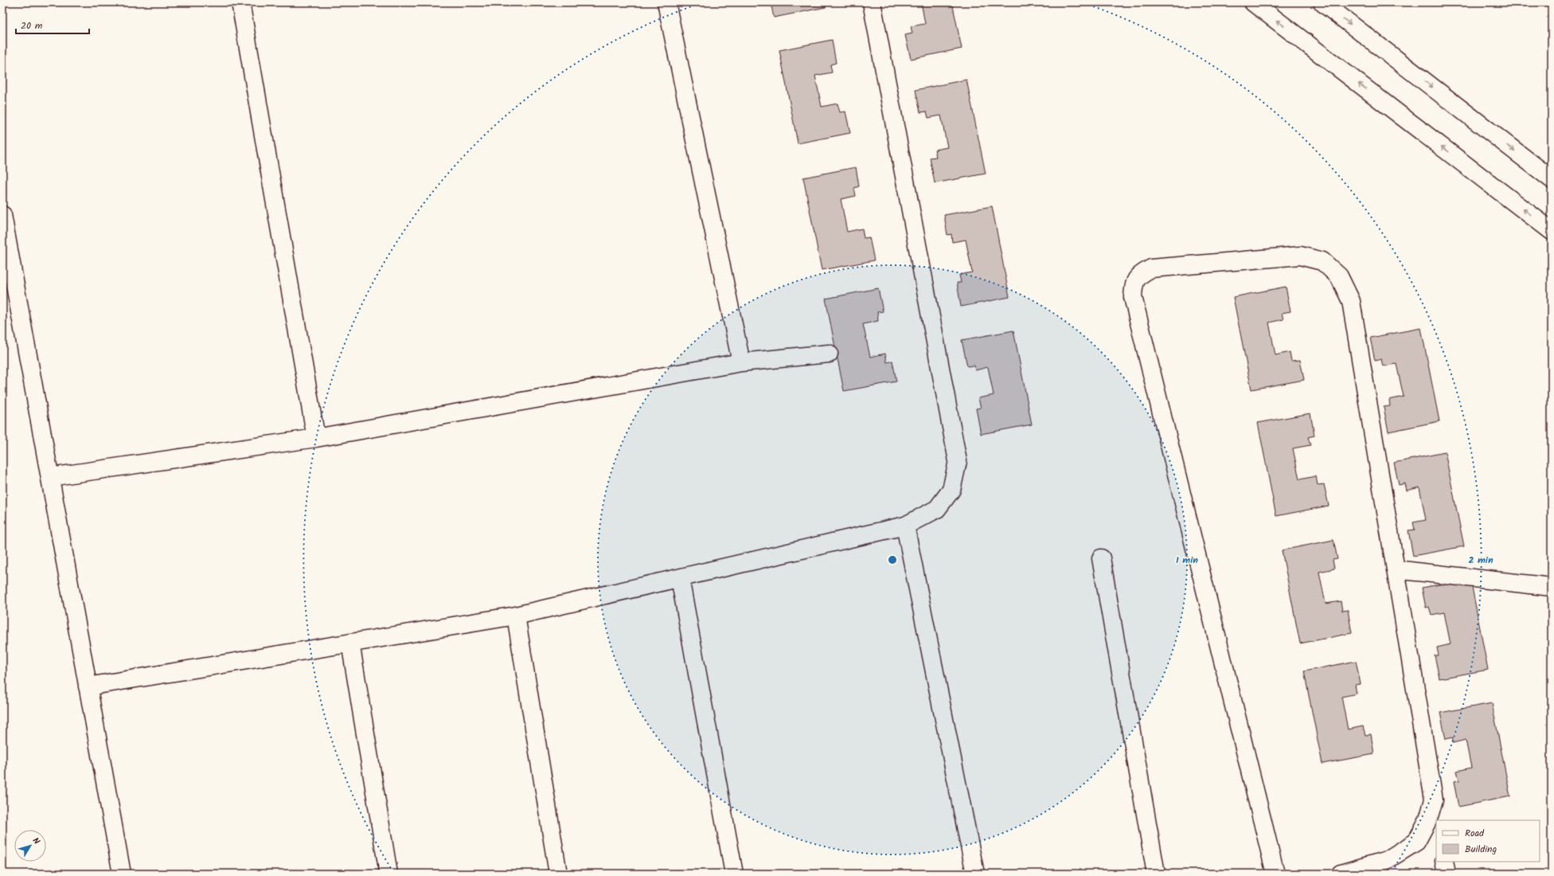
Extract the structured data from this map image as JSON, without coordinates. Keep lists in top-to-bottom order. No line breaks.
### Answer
{"legend":["Road","Building"],"scale_bar":"20 m","north":"top right","rings":["1 min","2 min"]}
